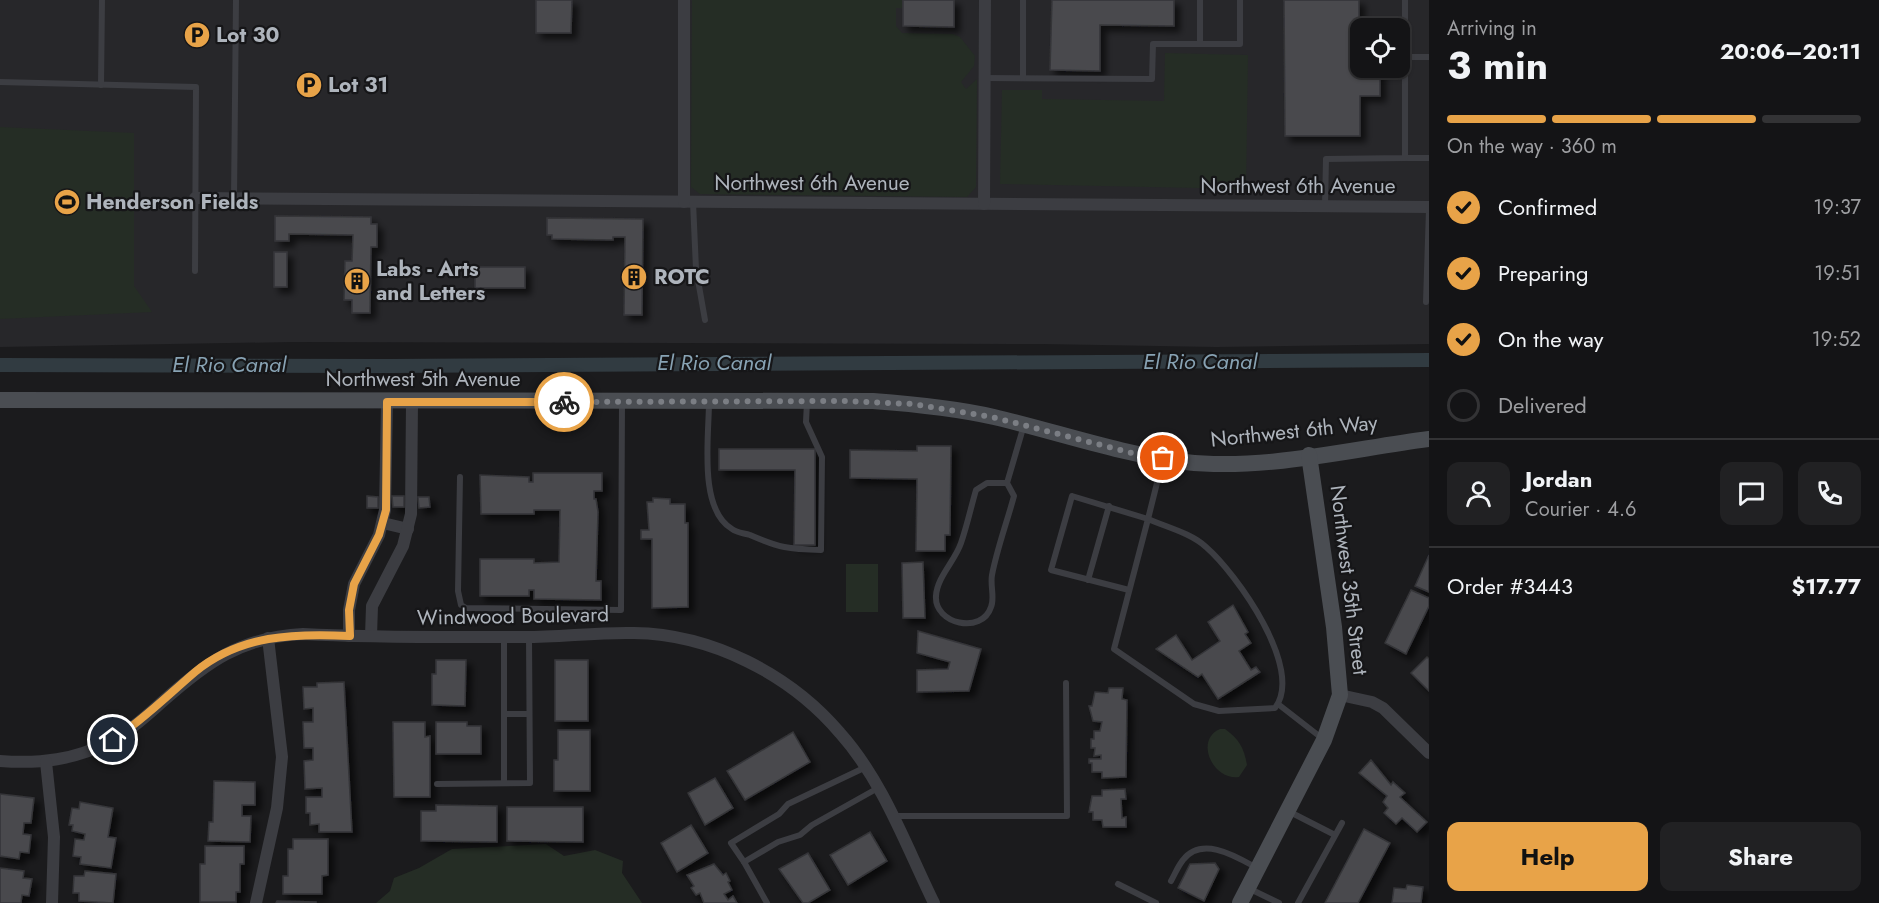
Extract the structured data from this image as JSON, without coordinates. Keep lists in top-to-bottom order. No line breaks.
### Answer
{"streets":{"street":["Northwest 6th Avenue","Northwest 5th Avenue","Northwest 6th Way","Northwest 35th Street","Windwood Boulevard"]},"crossings":[["Northwest 5th Avenue","Northwest 6th Way"],["Northwest 6th Way","Northwest 35th Street"]],"water":["El Rio Canal"],"places":{"parking":["Lot 30","Lot 31"],"sports":["Henderson Fields"],"building":["ROTC","Labs - Arts and Letters"]},"page":{"heading":["3 min","Arriving in","20:06–20:11"],"panel":["Jordan","Courier · 4.6","Order #3443","$17.77"],"bar":"On the way · 360 m","list":[["Confirmed","19:37"],["Preparing","19:51"],["On the way","19:52"],"Delivered"],"buttons":["Help","Share"]}}
